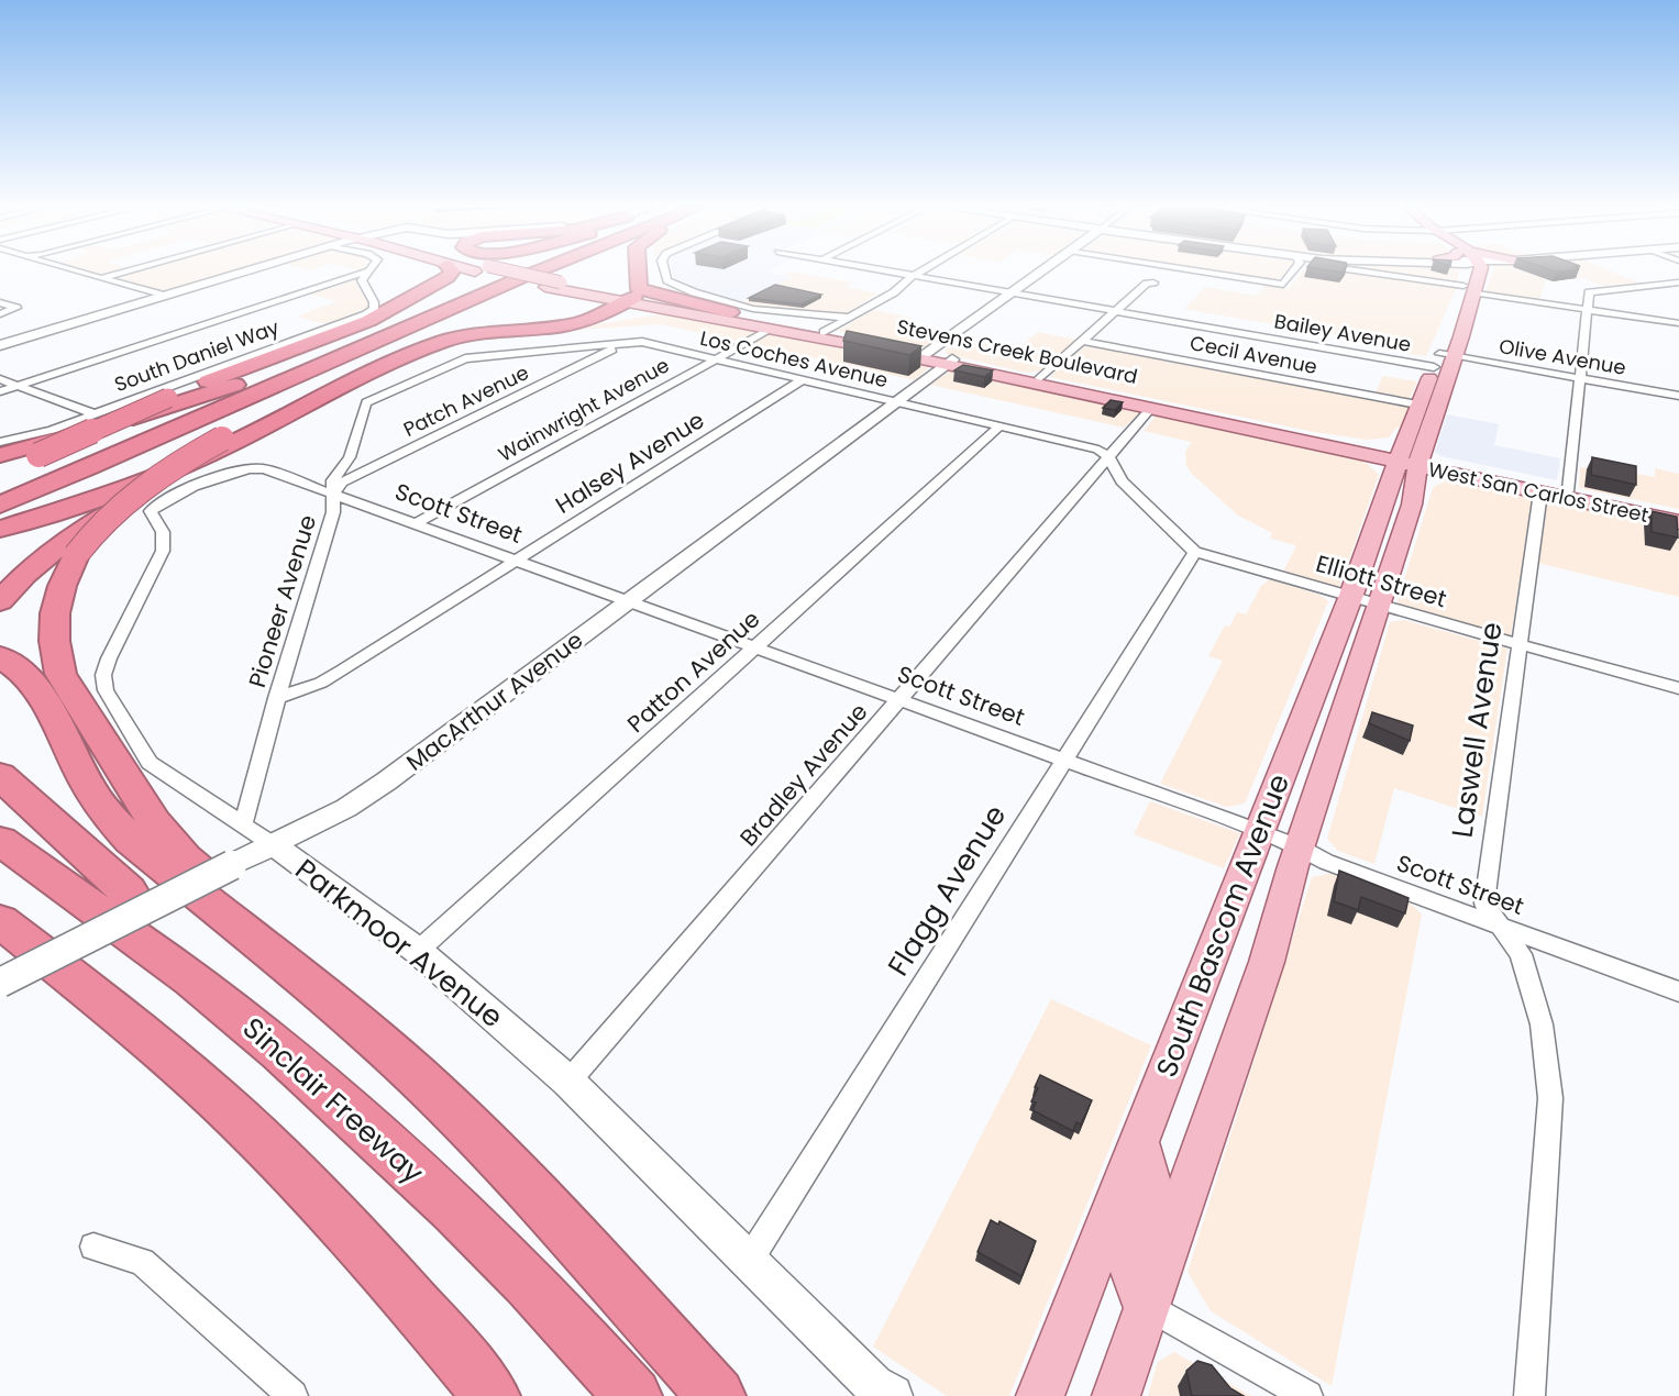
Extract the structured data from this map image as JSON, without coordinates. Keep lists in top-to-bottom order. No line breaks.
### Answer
{"streets":{"highway":["Sinclair Freeway"],"main road":["Stevens Creek Boulevard","West San Carlos Street","MacArthur Avenue","South Bascom Avenue","Parkmoor Avenue"],"street":["Bailey Avenue","Cecil Avenue","South Daniel Way","Olive Avenue","Los Coches Avenue","Patch Avenue","Wainwright Avenue","Halsey Avenue","Scott Street","Elliott Street","Pioneer Avenue","Patton Avenue","Laswell Avenue","Bradley Avenue","Flagg Avenue"]},"crossings":[["Bailey Avenue","Olive Avenue"],["Bailey Avenue","South Bascom Avenue"],["Stevens Creek Boulevard","Wainwright Avenue"],["Stevens Creek Boulevard","West San Carlos Street"],["Stevens Creek Boulevard","MacArthur Avenue"],["Stevens Creek Boulevard","Bradley Avenue"],["Stevens Creek Boulevard","South Bascom Avenue"],["Cecil Avenue","South Bascom Avenue"],["Olive Avenue","South Bascom Avenue"],["Los Coches Avenue","Patch Avenue"],["Los Coches Avenue","Wainwright Avenue"],["Los Coches Avenue","Halsey Avenue"],["Los Coches Avenue","Elliott Street"],["Los Coches Avenue","Pioneer Avenue"],["Los Coches Avenue","Patton Avenue"],["Los Coches Avenue","MacArthur Avenue"],["Los Coches Avenue","Bradley Avenue"],["Patch Avenue","Scott Street"],["Patch Avenue","Pioneer Avenue"],["Wainwright Avenue","Scott Street"],["Halsey Avenue","Scott Street"],["Halsey Avenue","Pioneer Avenue"],["West San Carlos Street","Laswell Avenue"],["West San Carlos Street","South Bascom Avenue"],["Scott Street","Pioneer Avenue"],["Scott Street","Patton Avenue"],["Scott Street","MacArthur Avenue"],["Scott Street","Laswell Avenue"],["Scott Street","Bradley Avenue"],["Scott Street","Flagg Avenue"],["Scott Street","South Bascom Avenue"],["Scott Street","Parkmoor Avenue"],["Elliott Street","Laswell Avenue"],["Elliott Street","Bradley Avenue"],["Elliott Street","Flagg Avenue"],["Elliott Street","South Bascom Avenue"],["Pioneer Avenue","Parkmoor Avenue"],["Patton Avenue","Parkmoor Avenue"],["MacArthur Avenue","Parkmoor Avenue"],["Bradley Avenue","Parkmoor Avenue"],["Flagg Avenue","Parkmoor Avenue"]]}
